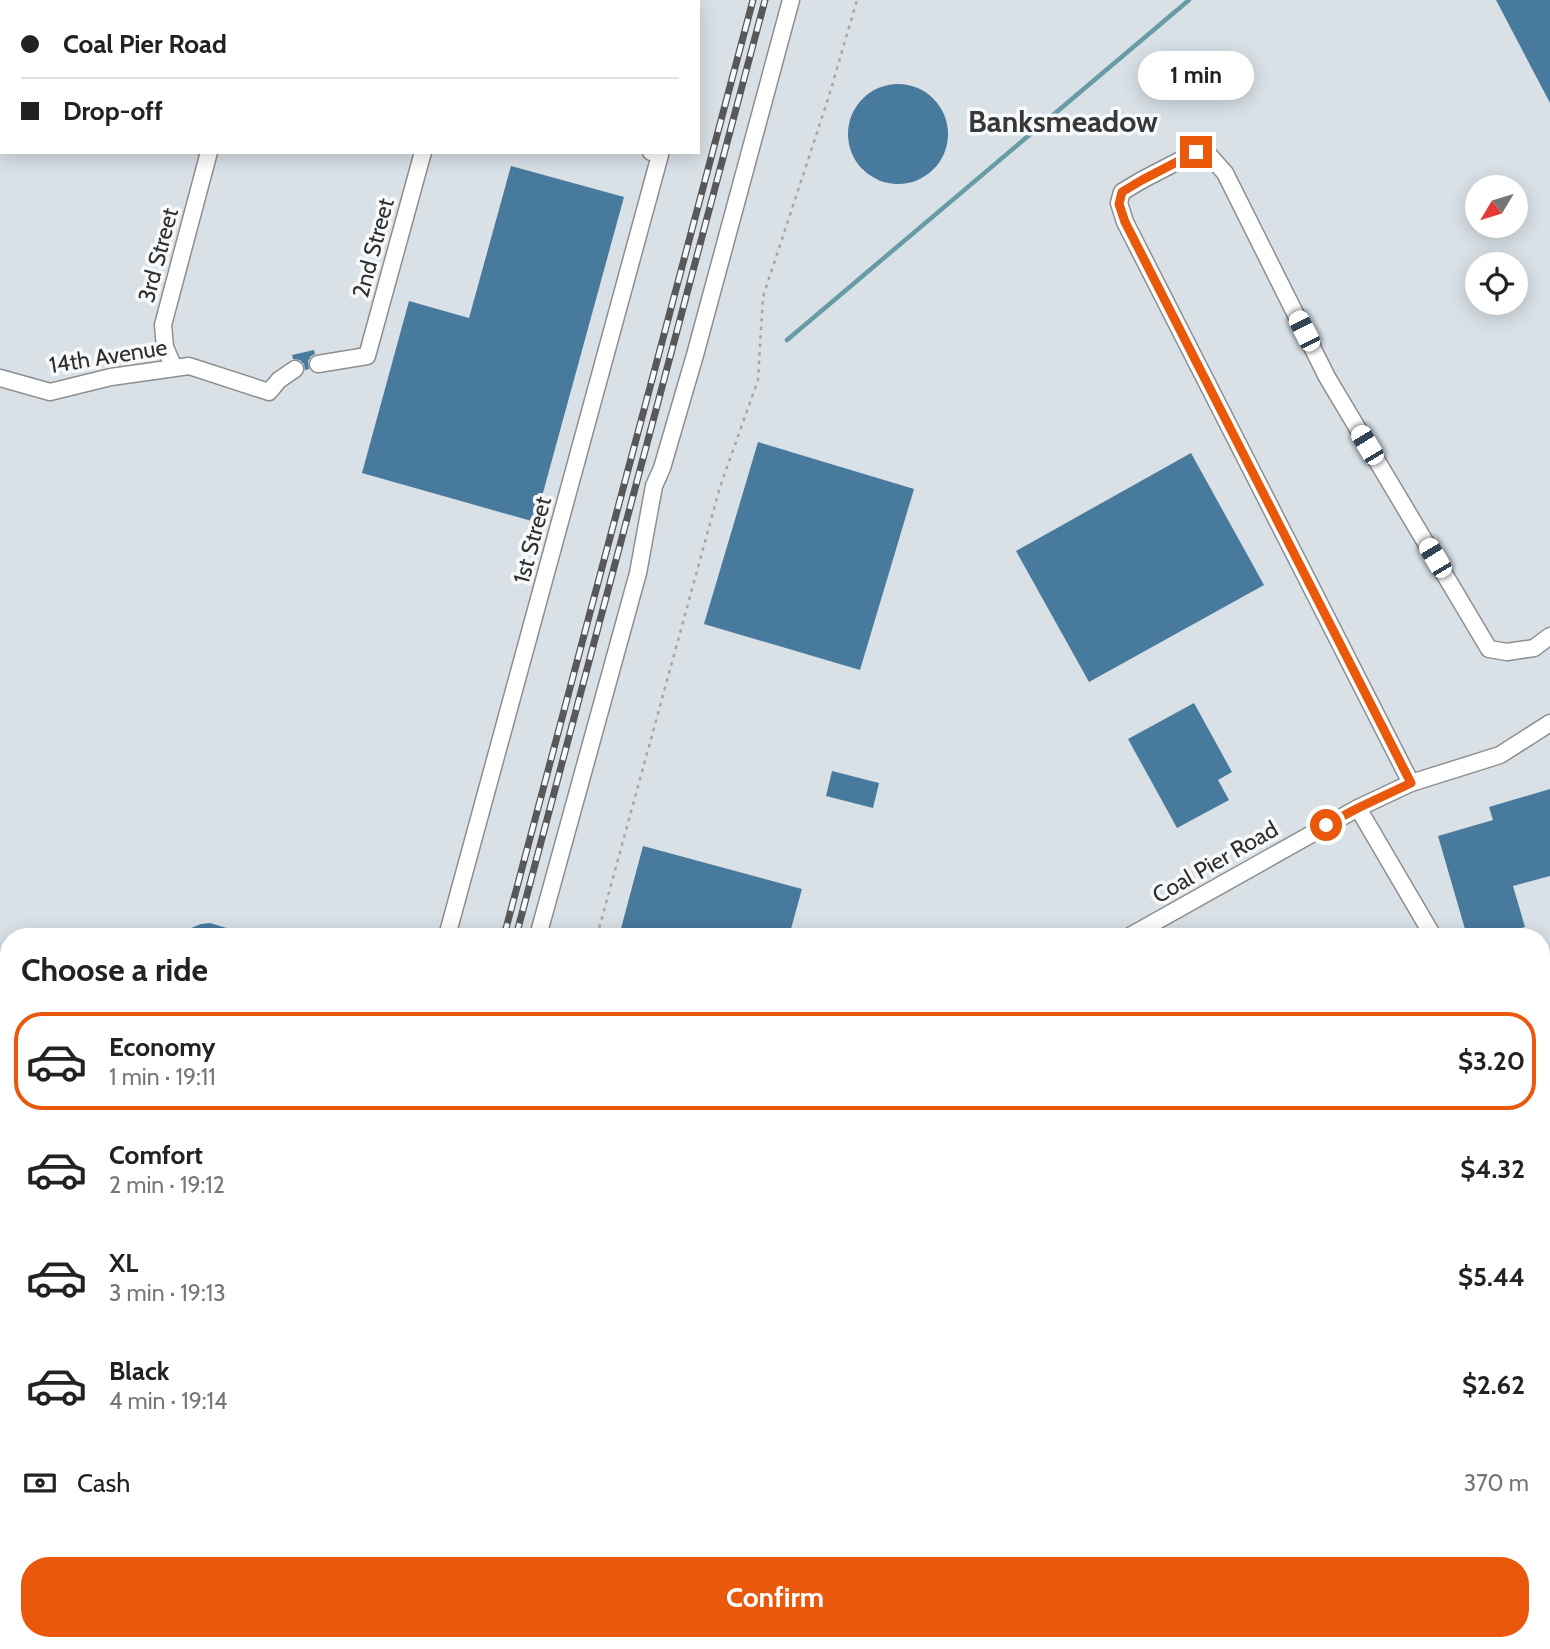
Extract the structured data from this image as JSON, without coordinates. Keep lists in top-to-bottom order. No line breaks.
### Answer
{"streets":{"street":["2nd Street","3rd Street","14th Avenue","1st Street","Coal Pier Road"]},"crossings":[["3rd Street","14th Avenue"]],"districts":["Banksmeadow"],"north":"bottom left","page":{"banner":["Coal Pier Road","Drop-off"],"bubble":"1 min","heading":"Choose a ride","list":[{"name":"Economy","note":"1 min · 19:11","value":"$3.20"},{"name":"Comfort","note":"2 min · 19:12","value":"$4.32"},{"name":"XL","note":"3 min · 19:13","value":"$5.44"},{"name":"Black","note":"4 min · 19:14","value":"$2.62"}],"pay":["Cash","370 m"],"buttons":"Confirm"}}
